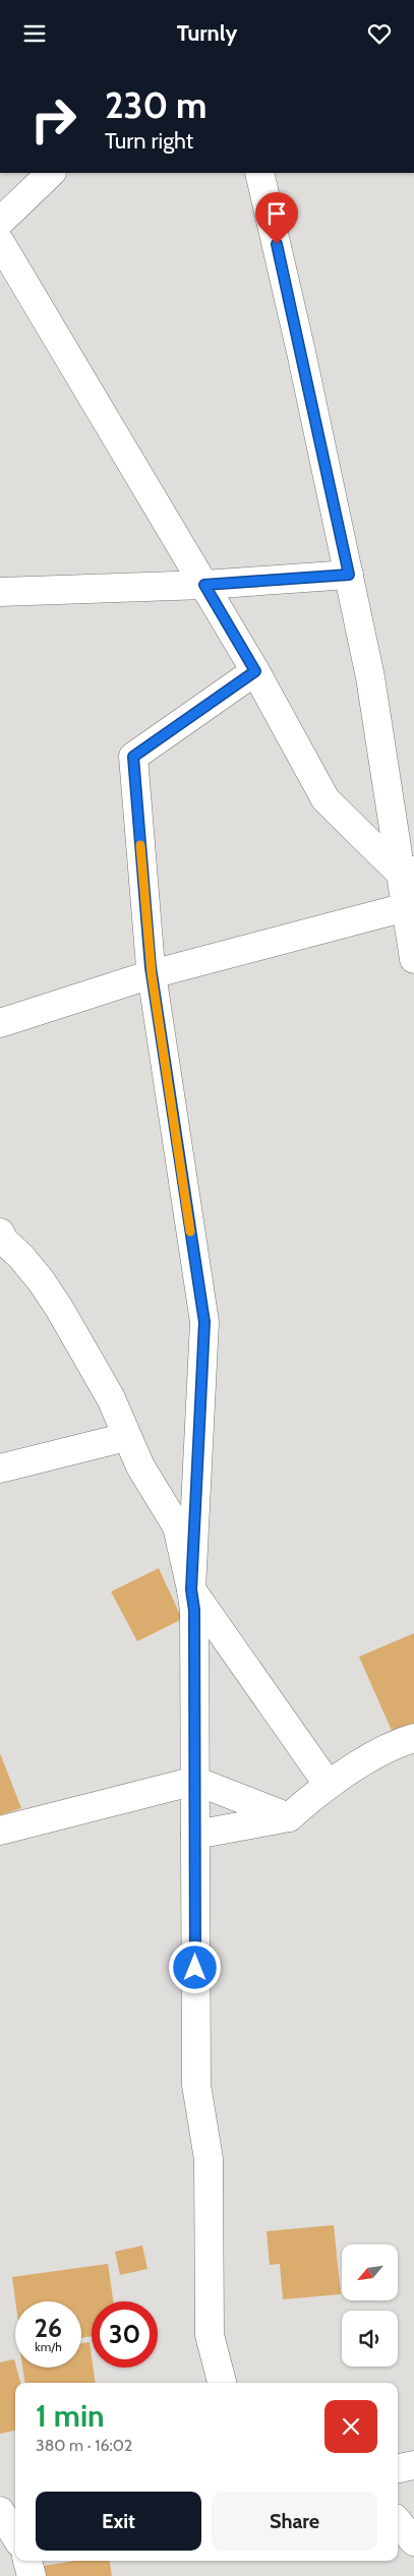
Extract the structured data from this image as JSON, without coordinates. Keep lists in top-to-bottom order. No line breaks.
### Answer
{"north":"bottom left","page":{"header":"Turnly","turn":["230 m","Turn right"],"speed":"26 km/h","limit":"30","heading":["1 min","380 m · 16:02"],"buttons":["Exit","Share"]}}
